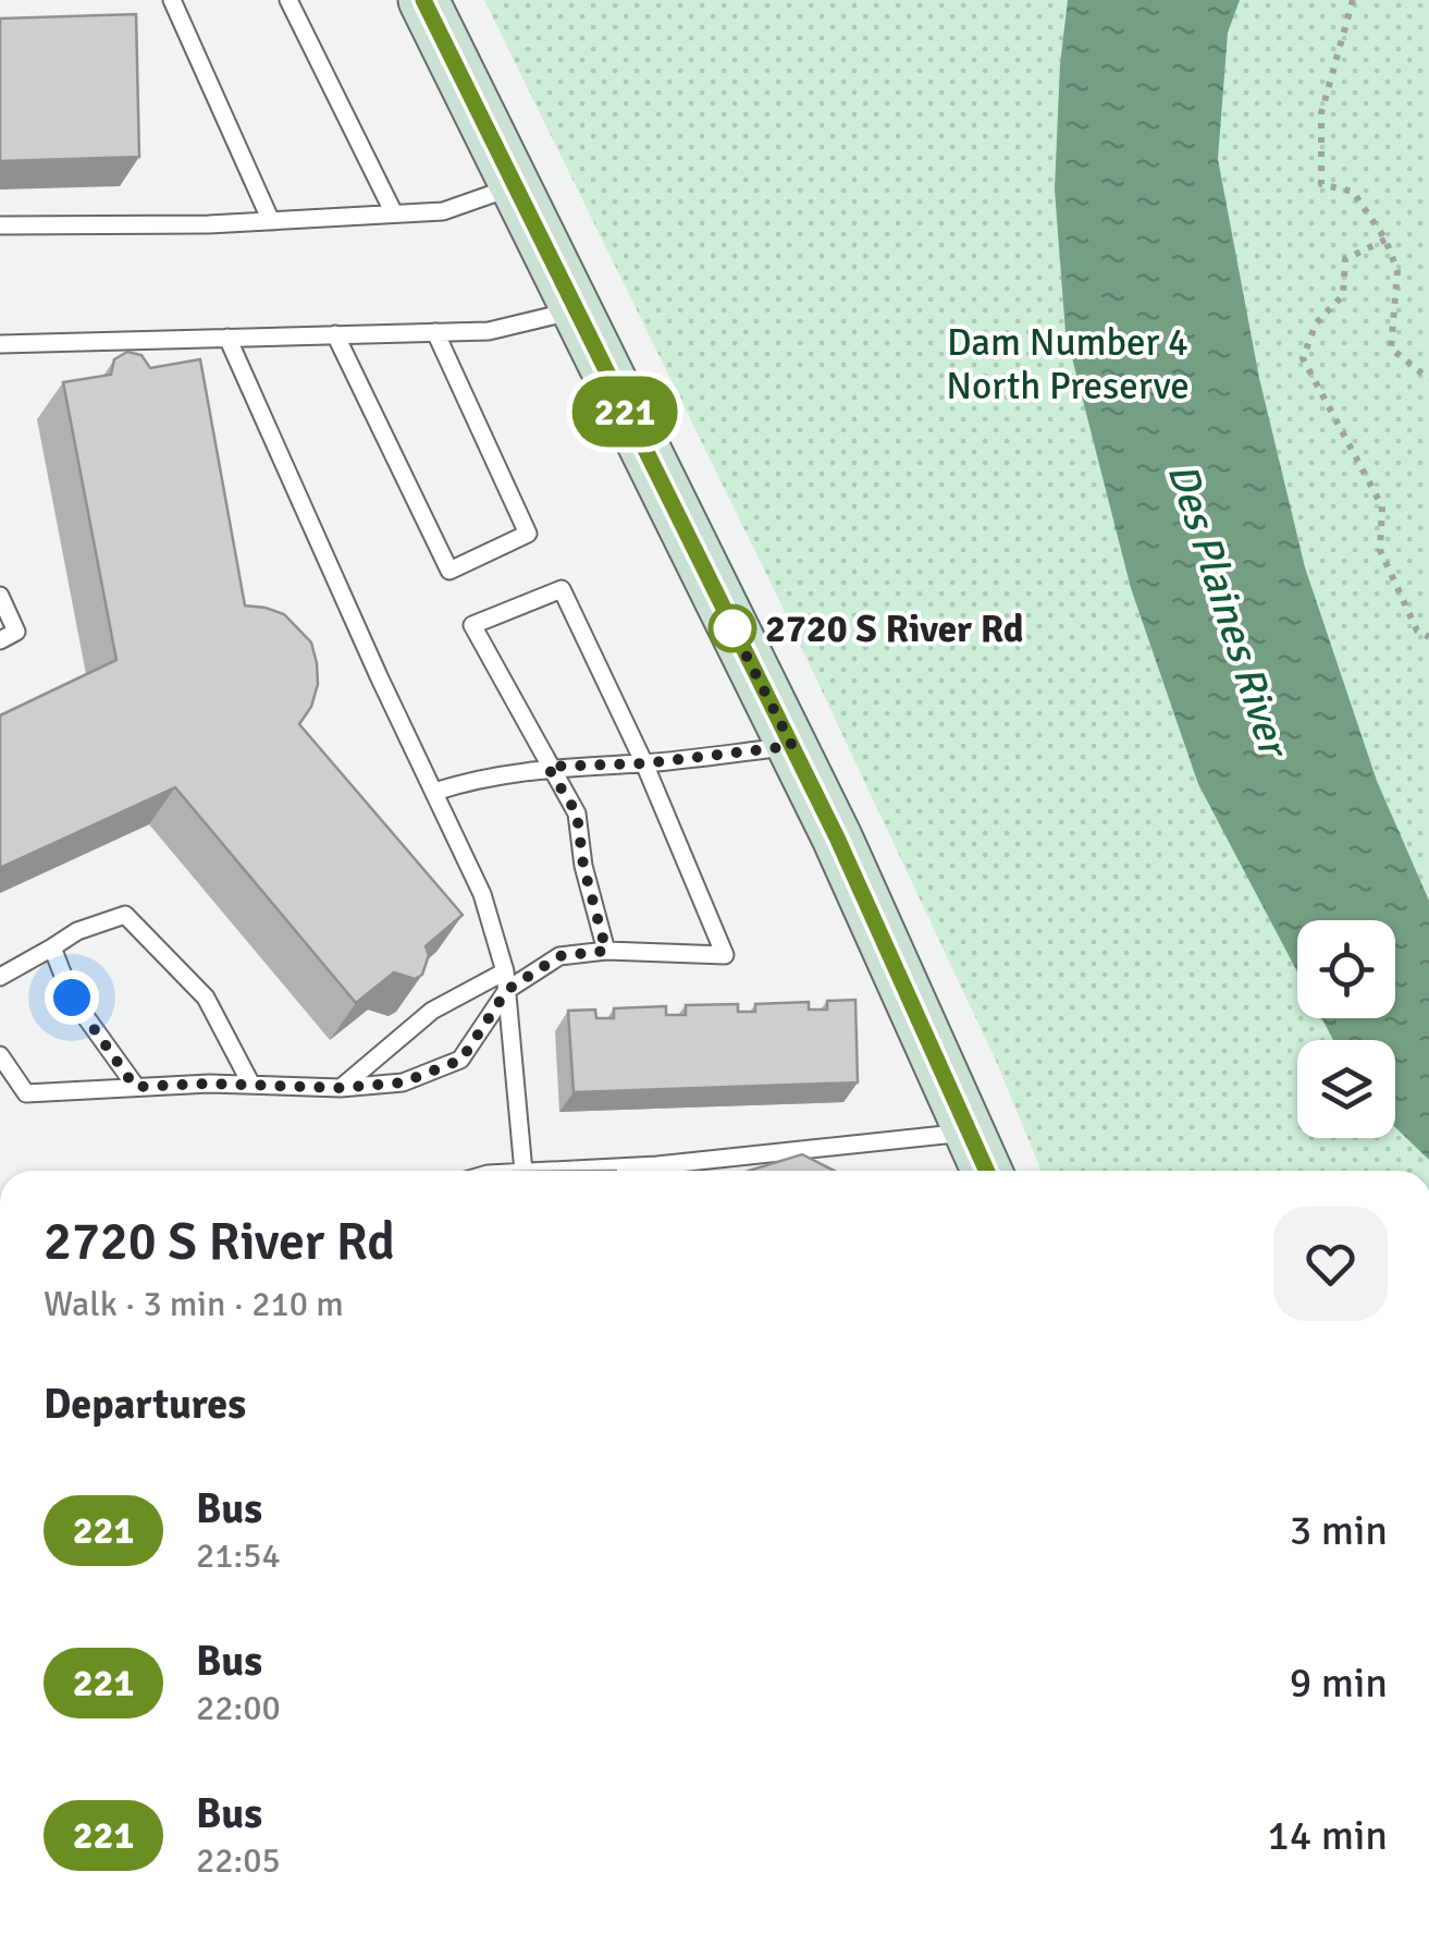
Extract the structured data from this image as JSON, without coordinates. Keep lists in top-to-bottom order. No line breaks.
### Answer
{"water":["Des Plaines River"],"parks":["Dam Number 4 North Preserve"],"places":["2720 S River Rd"],"lines":["bus line 221"],"page":{"on_map":"221","heading":[["2720 S River Rd","Walk · 3 min · 210 m"],"Departures"],"list":[{"mark":"221","name":"Bus","note":"21:54","value":"3 min"},{"mark":"221","name":"Bus","note":"22:00","value":"9 min"},{"mark":"221","name":"Bus","note":"22:05","value":"14 min"}]}}
